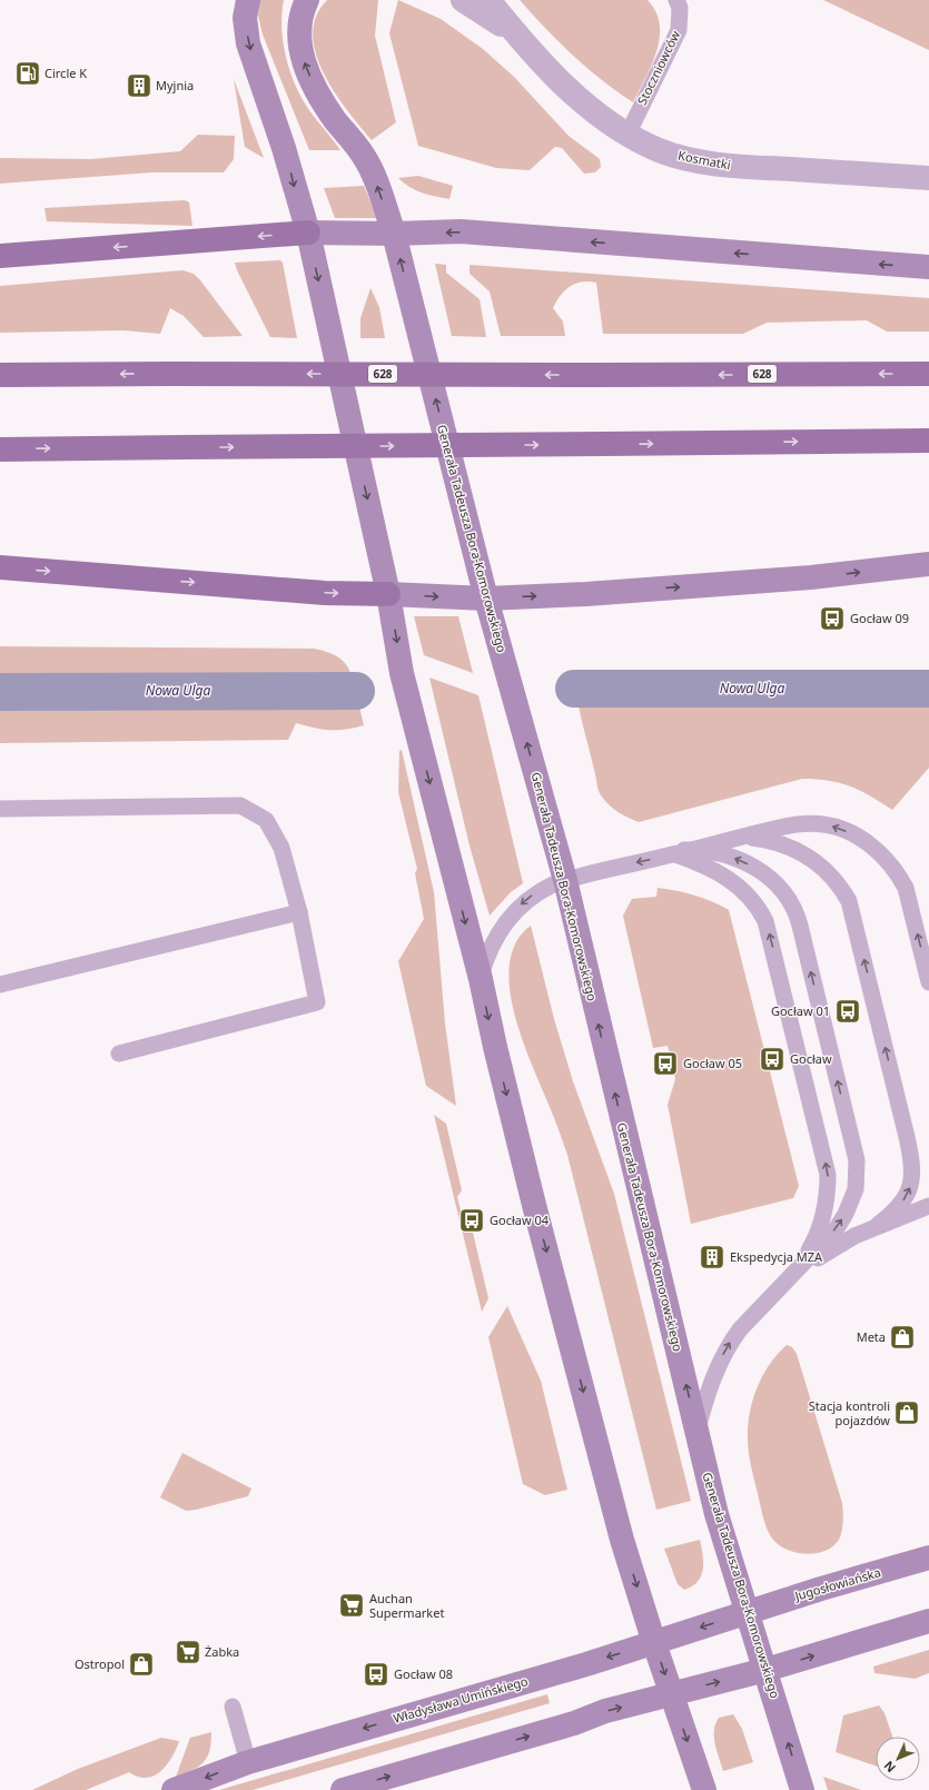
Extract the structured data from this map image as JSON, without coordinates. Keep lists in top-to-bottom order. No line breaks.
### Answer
{"streets":{"main road":["628"],"street":["Kosmatki","Generała Tadeusza Bora-Komorowskiego","Jugosłowiańska","Władysława Umińskiego"],"lane":["Stoczniowców"]},"crossings":[["Stoczniowców","Kosmatki"],["Generała Tadeusza Bora-Komorowskiego","Jugosłowiańska"],["Generała Tadeusza Bora-Komorowskiego","Władysława Umińskiego"],["Jugosłowiańska","Władysława Umińskiego"]],"water":["Nowa Ulga"],"places":{"fuel station":["Circle K"],"building":["Myjnia","Ekspedycja MZA"],"bus stop":["Gocław 09","Gocław 01","Gocław","Gocław 05","Gocław 04","Gocław 08"],"shop":["Meta","Stacja kontroli pojazdów","Ostropol"],"supermarket":["Auchan Supermarket","Żabka"]},"north":"bottom left"}
